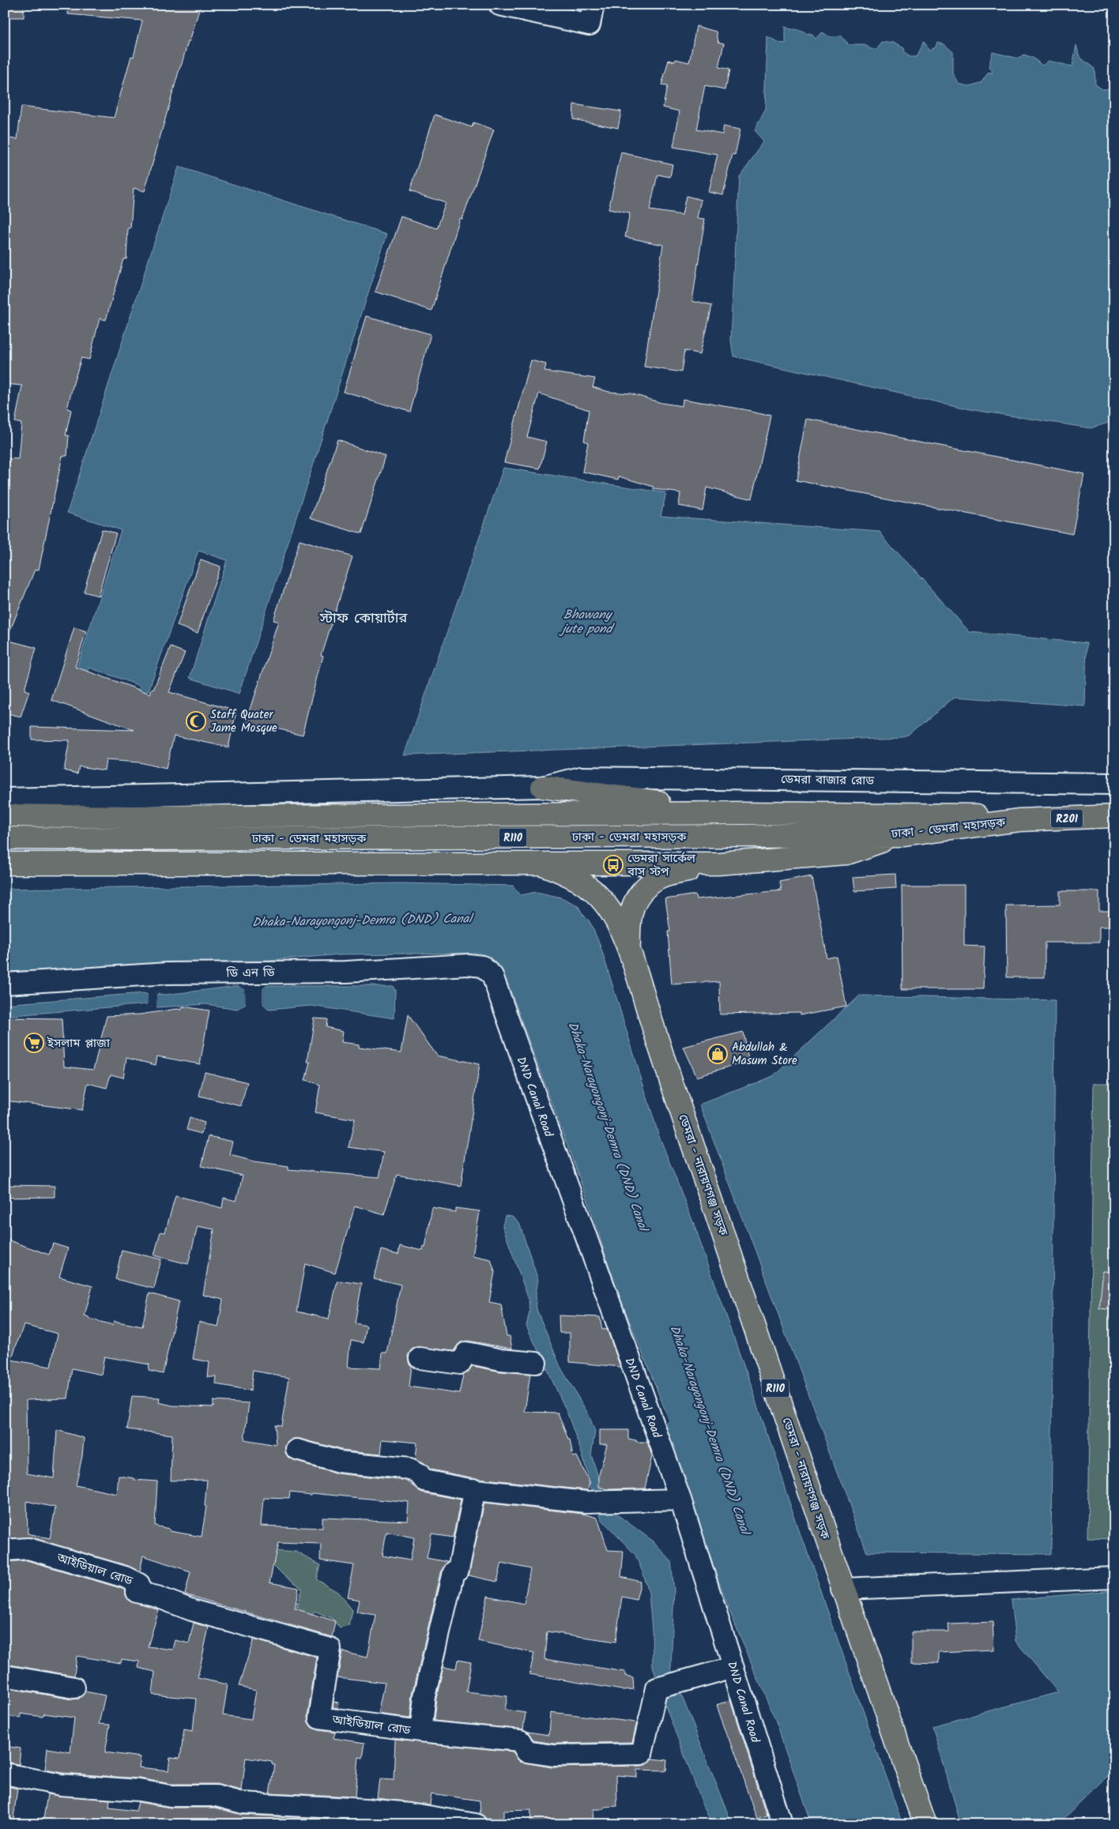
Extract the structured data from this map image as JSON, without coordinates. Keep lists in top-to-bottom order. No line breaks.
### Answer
{"streets":{"main road":["R201","ঢাকা - ডেমরা মহাসড়ক","R110","ডেমরা - নারায়ণগঞ্জ সড়ক"],"street":["ডেমরা বাজার রোড","ডি এন ডি","DND Canal Road","আইডিয়াল রোড"]},"crossings":[["R201","ঢাকা - ডেমরা মহাসড়ক"],["ডি এন ডি","DND Canal Road"],["DND Canal Road","আইডিয়াল রোড"]],"districts":["স্টাফ কোয়ার্টার"],"water":["Bhawany jute pond","Dhaka-Narayongonj-Demra (DND) Canal"],"places":{"mosque":["Staff Quater Jame Mosque"],"bus stop":["ডেমরা সার্কেল বাস স্টপ"],"supermarket":["ইসলাম প্লাজা"],"shop":["Abdullah & Masum Store"]}}
